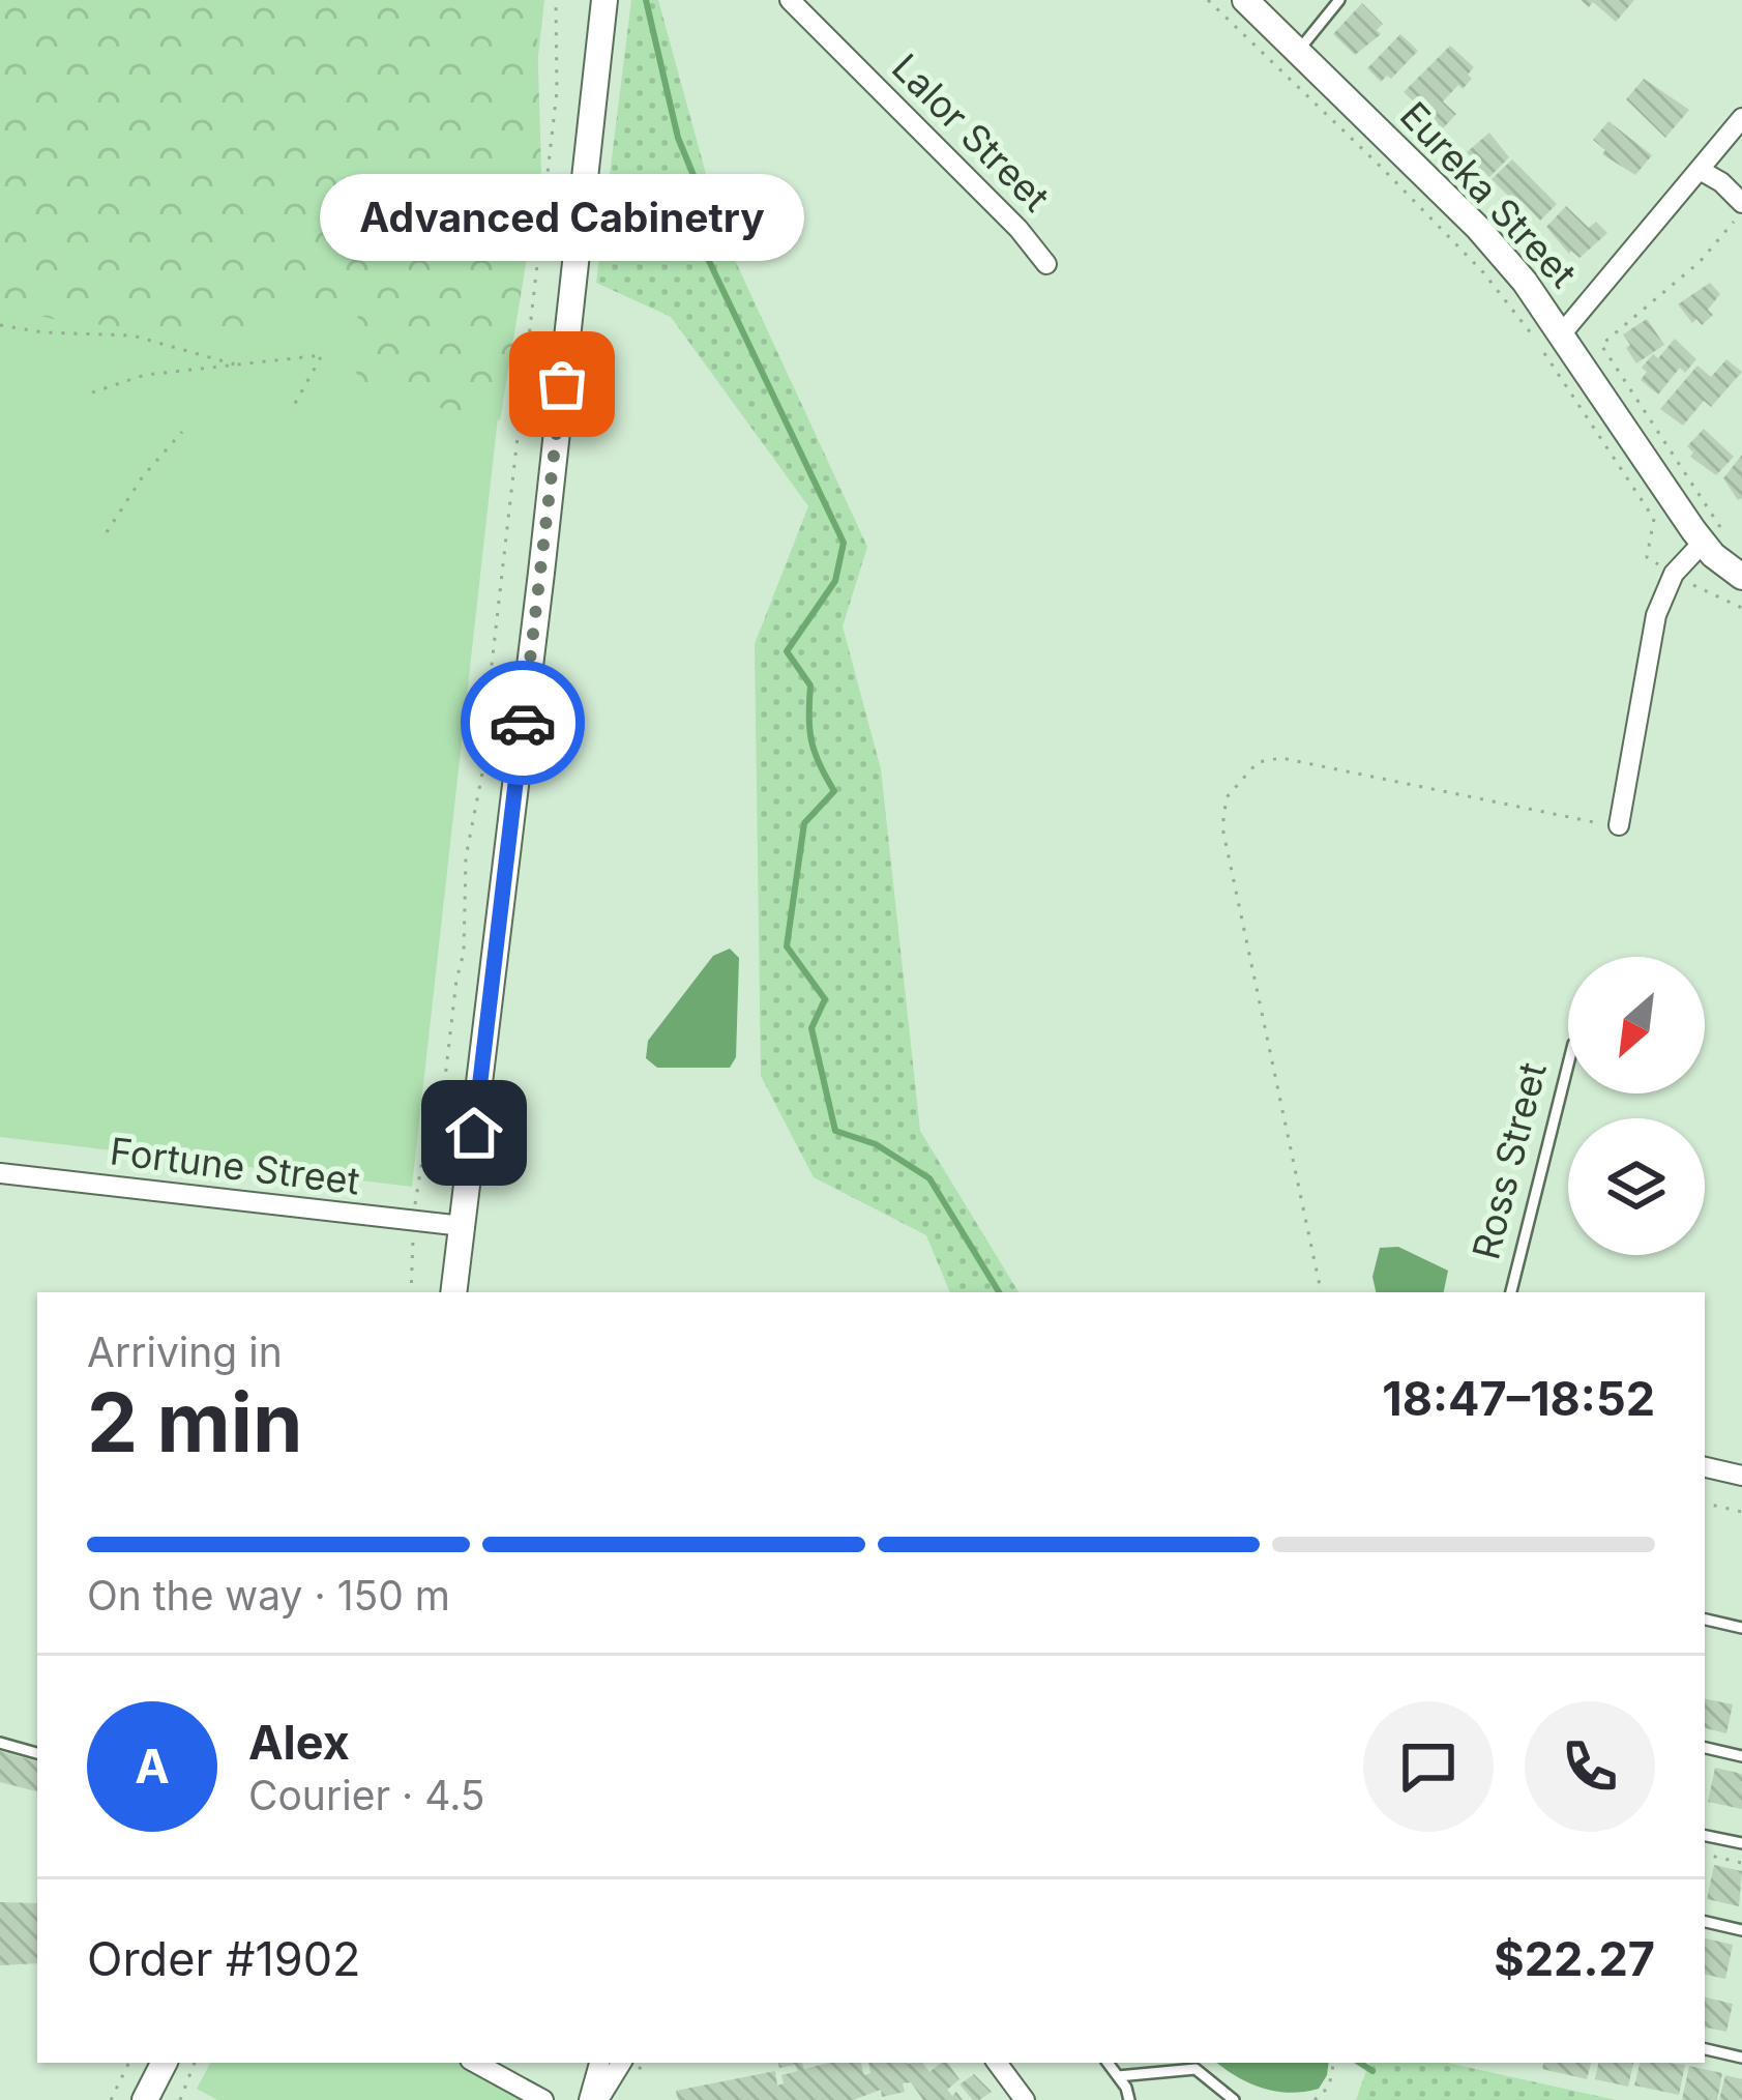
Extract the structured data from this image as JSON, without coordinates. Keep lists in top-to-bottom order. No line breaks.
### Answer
{"streets":{"street":["Lalor Street","Eureka Street","Fortune Street"],"lane":["Ross Street"]},"places":["Advanced Cabinetry"],"north":"bottom left","page":{"bubble":"Advanced Cabinetry","heading":["2 min","Arriving in","18:47–18:52"],"panel":["Alex","Courier · 4.5","Order #1902","$22.27"],"bar":"On the way · 150 m","round":"A"}}
